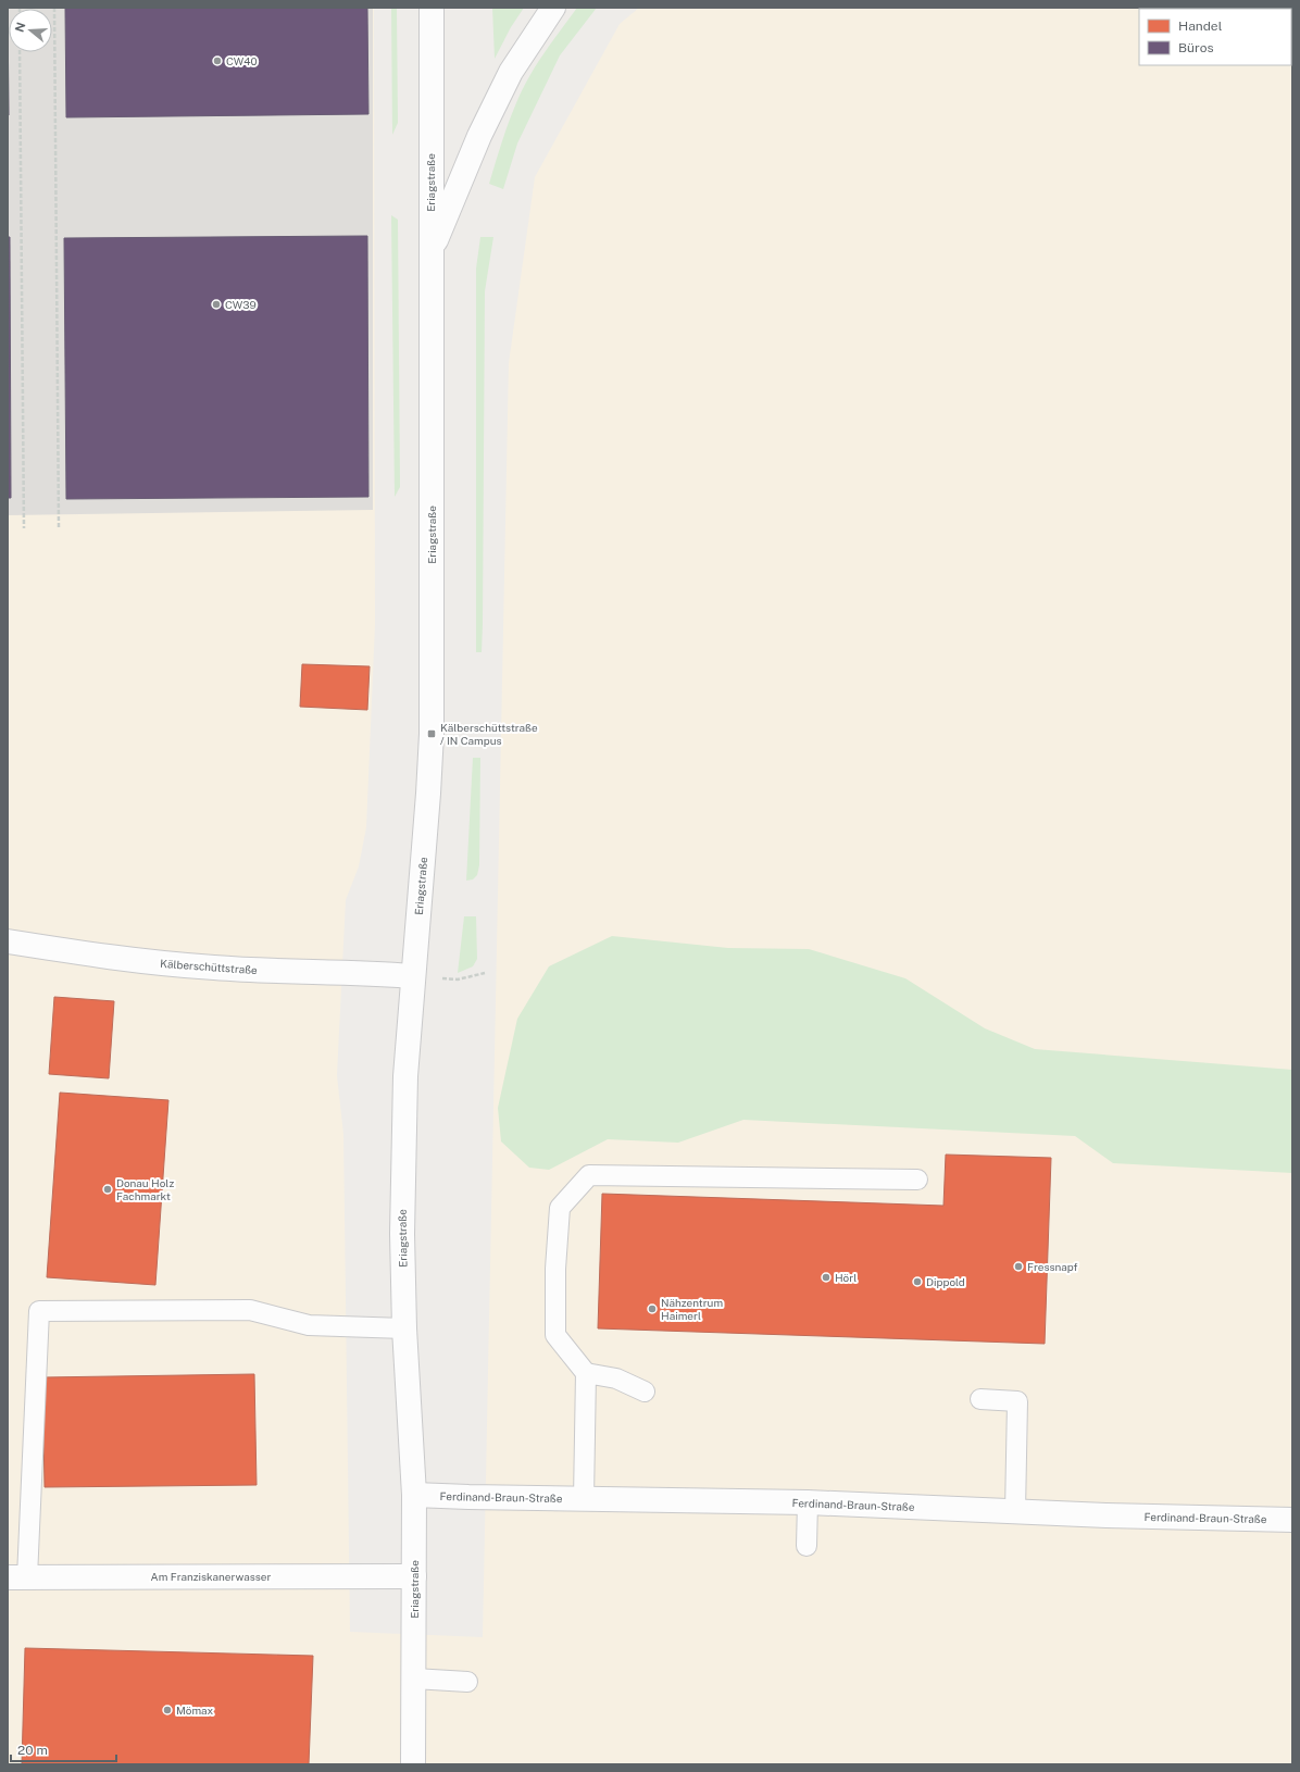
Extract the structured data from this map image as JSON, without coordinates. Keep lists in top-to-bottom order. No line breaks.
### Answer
{"streets":{"street":["Eriagstraße","Kälberschüttstraße","Ferdinand-Braun-Straße","Am Franziskanerwasser"]},"crossings":[["Eriagstraße","Kälberschüttstraße"],["Eriagstraße","Ferdinand-Braun-Straße"],["Eriagstraße","Am Franziskanerwasser"]],"places":{"other":["CW40","CW39","Donau Holz Fachmarkt","Fressnapf","Hörl","Dippold","Nähzentrum Haimerl","Mömax"],"transit":["Kälberschüttstraße / IN Campus"]},"legend":["Handel","Büros"],"scale_bar":"20 m","north":"left"}
